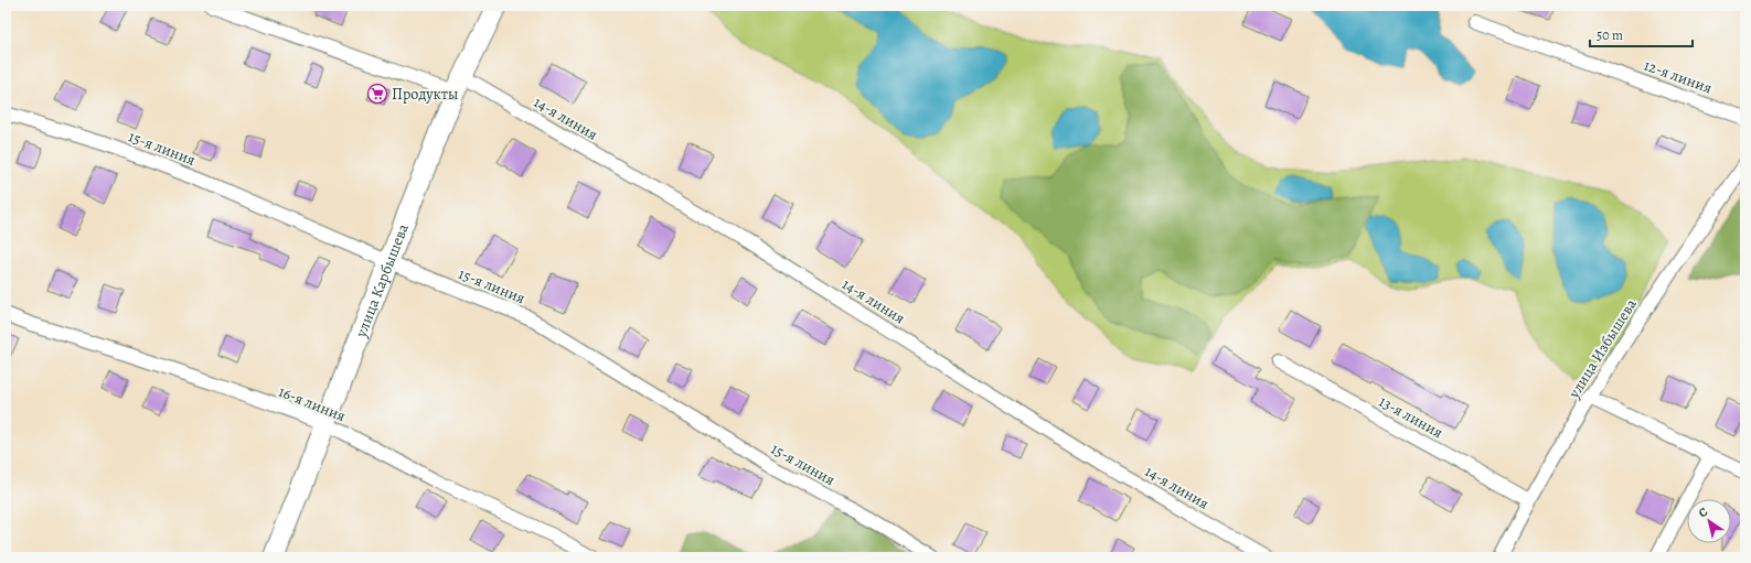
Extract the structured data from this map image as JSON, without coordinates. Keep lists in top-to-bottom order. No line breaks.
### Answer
{"streets":{"main road":["улица Карбышева"],"street":["12-я линия","14-я линия","15-я линия","улица Избышева","16-я линия","13-я линия"]},"crossings":[["14-я линия","улица Карбышева"],["15-я линия","улица Карбышева"],["улица Карбышева","16-я линия"],["улица Избышева","13-я линия"]],"places":{"supermarket":["Продукты"]},"scale_bar":"50 m","north":"top left"}
